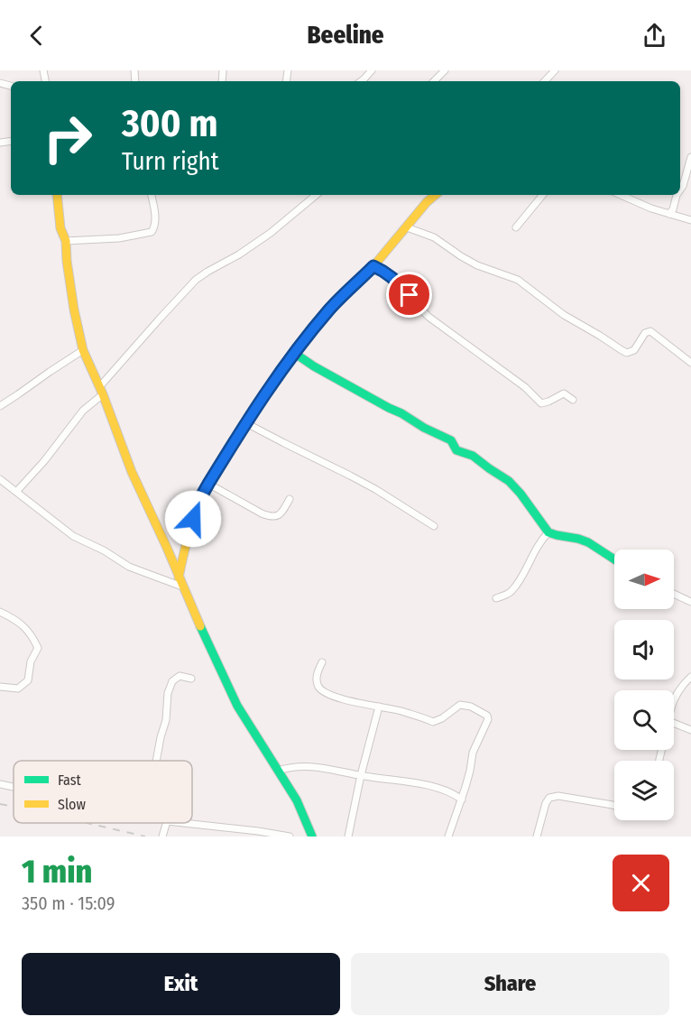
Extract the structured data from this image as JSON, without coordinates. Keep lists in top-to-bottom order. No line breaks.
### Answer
{"legend":["Fast","Slow"],"north":"right","page":{"header":"Beeline","turn":["300 m","Turn right"],"heading":["1 min","350 m · 15:09"],"buttons":["Exit","Share"]}}
